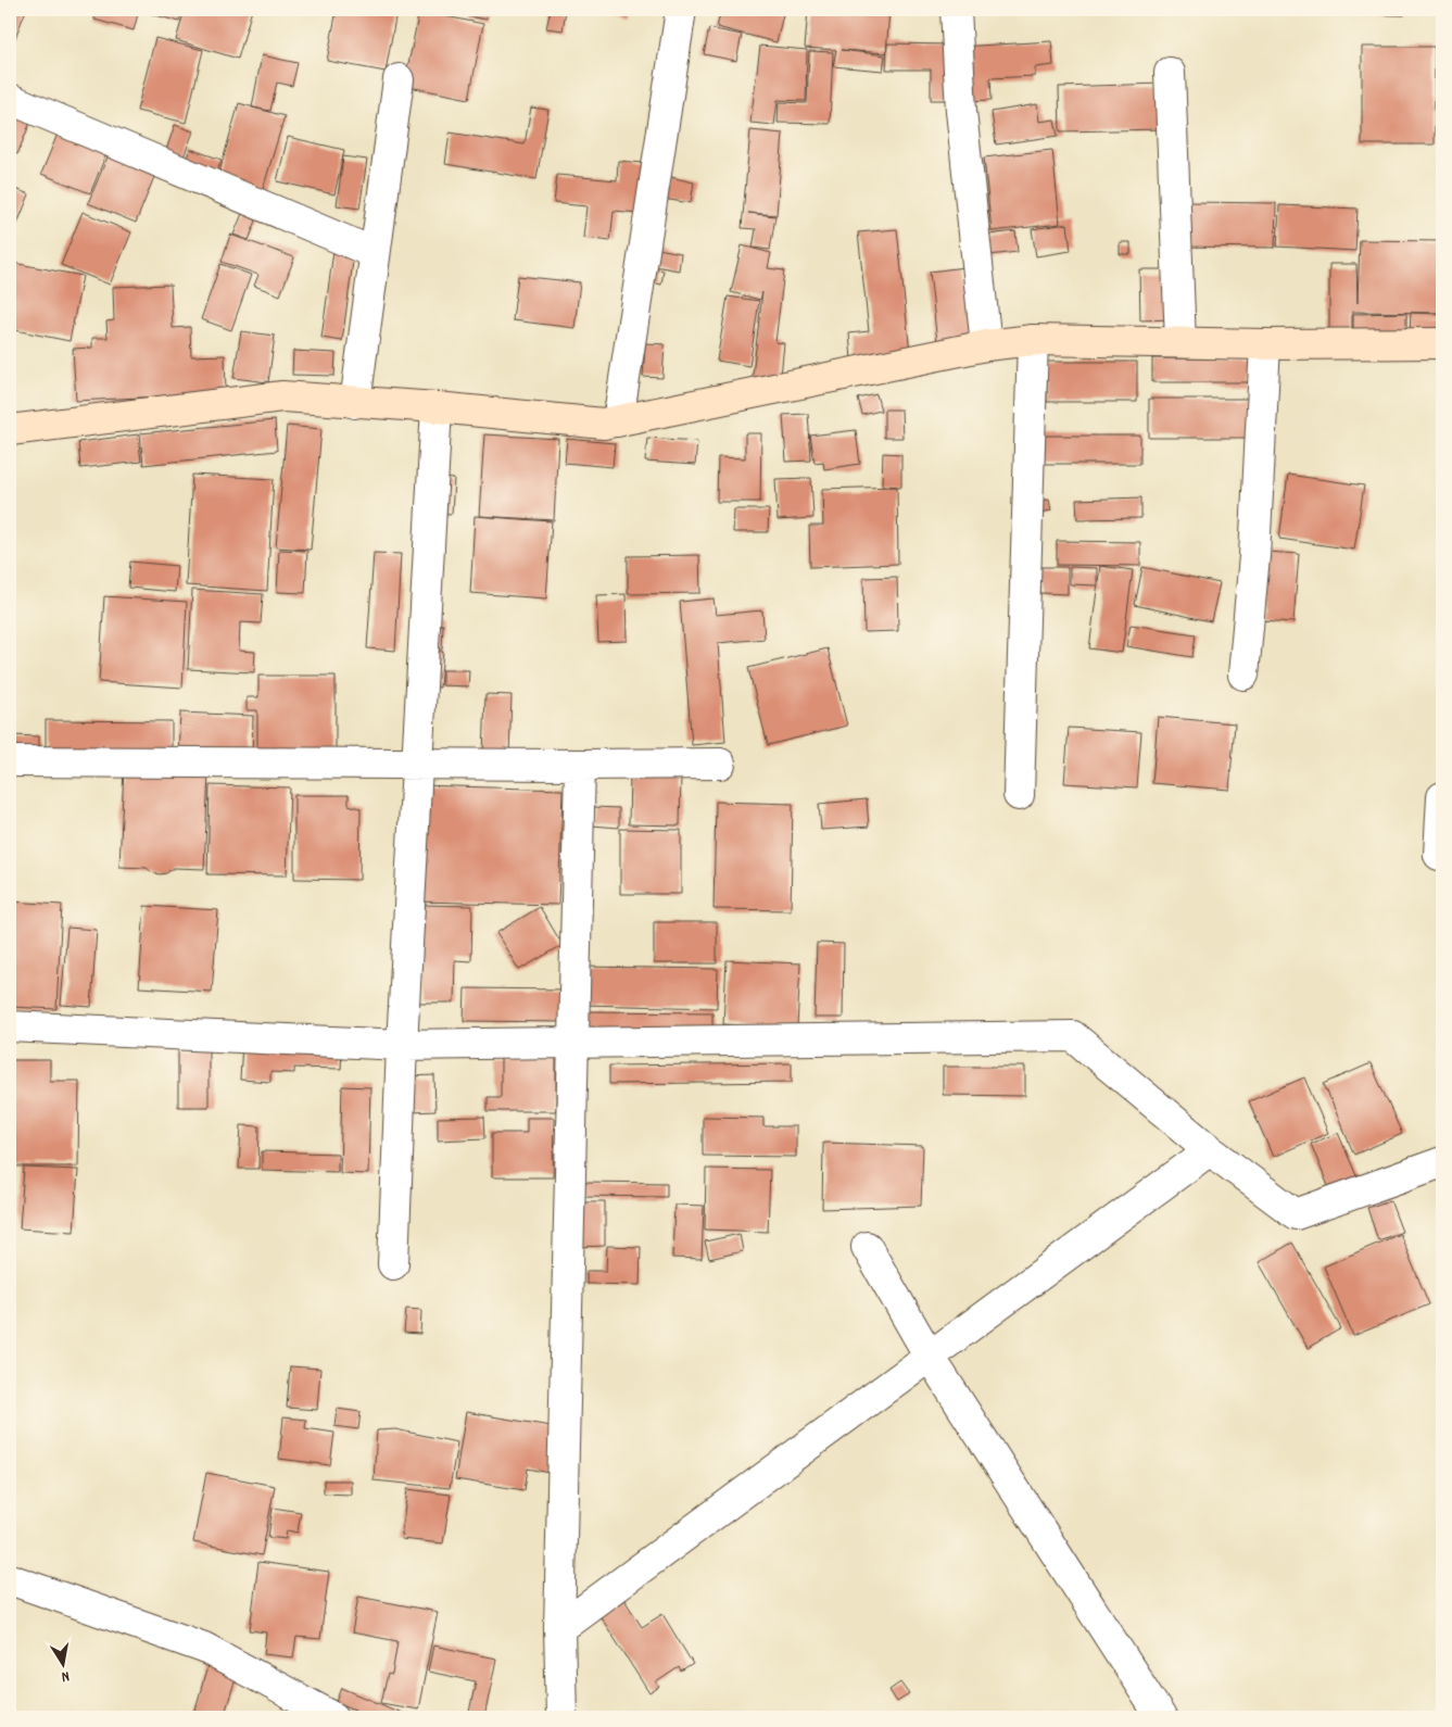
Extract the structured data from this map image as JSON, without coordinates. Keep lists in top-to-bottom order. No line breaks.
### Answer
{"north":"bottom"}
